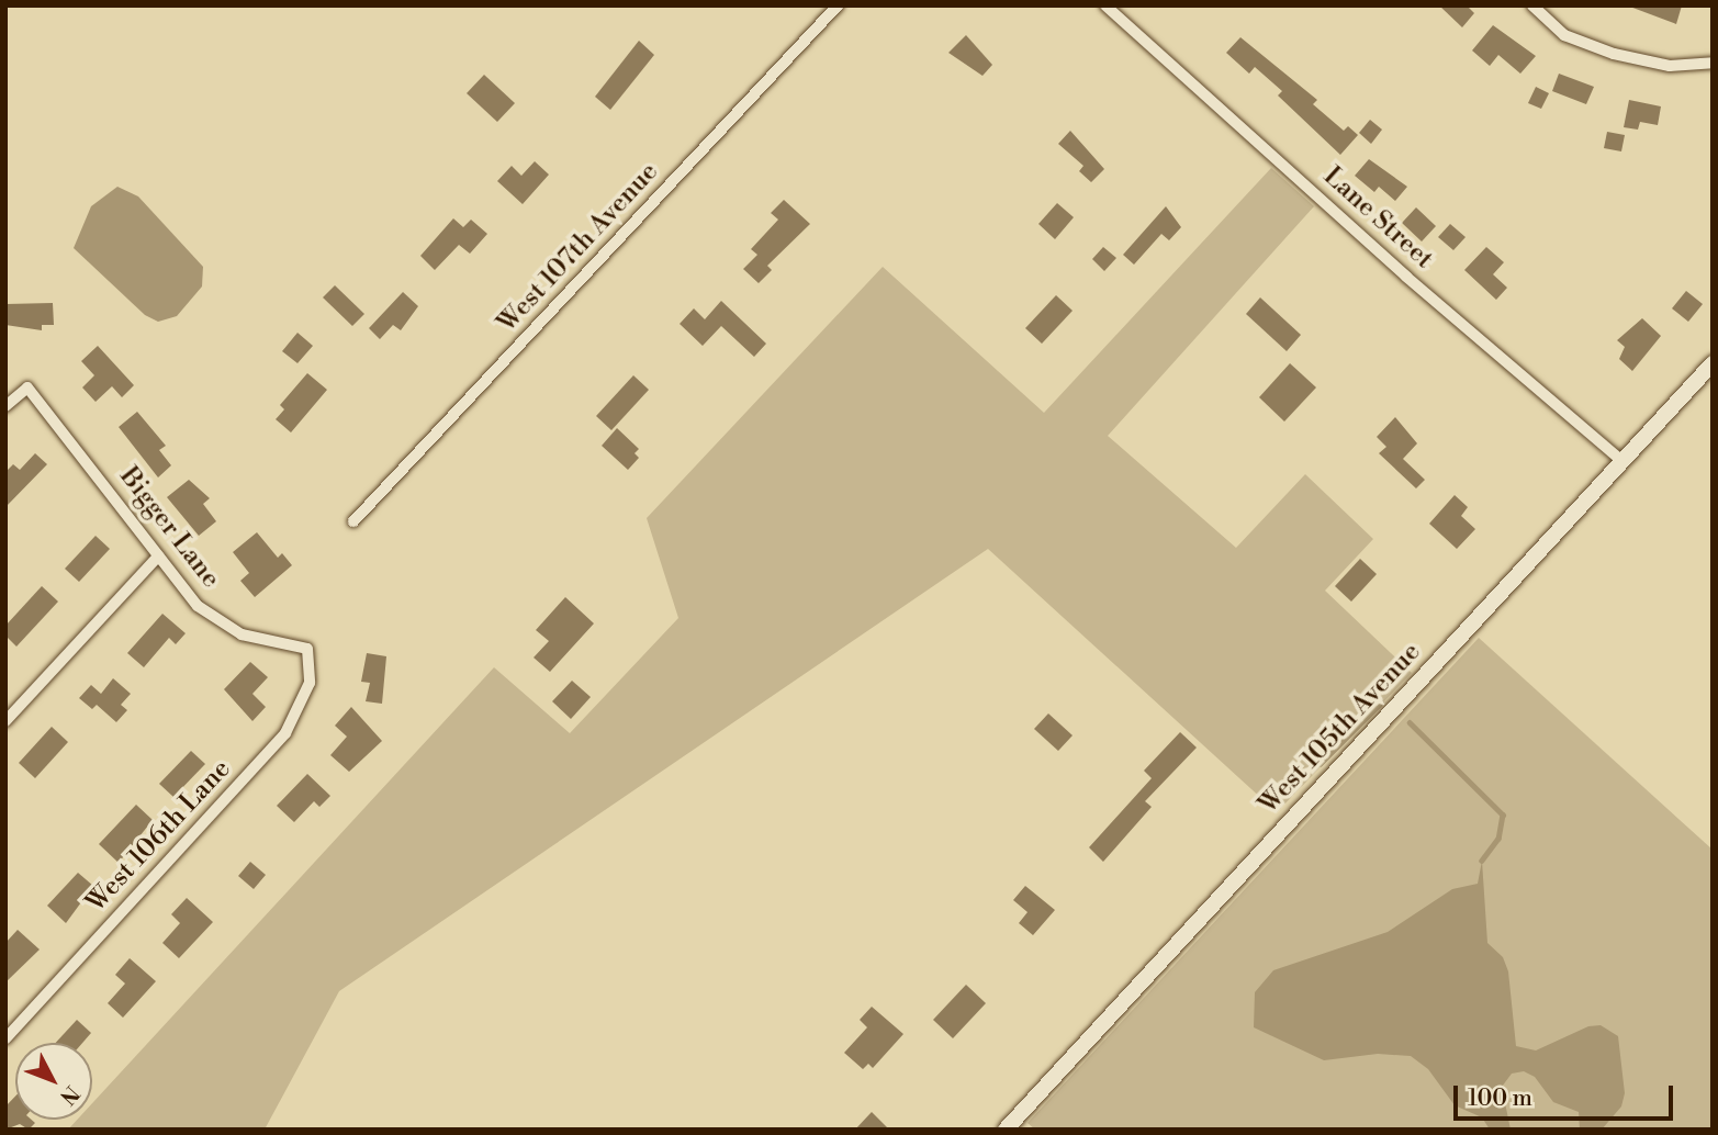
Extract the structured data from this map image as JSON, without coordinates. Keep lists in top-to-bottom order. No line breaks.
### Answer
{"streets":{"street":["Lane Street","West 107th Avenue","Bigger Lane","West 105th Avenue","West 106th Lane"]},"crossings":[["Lane Street","West 105th Avenue"],["Bigger Lane","West 106th Lane"]],"scale_bar":"100 m","north":"bottom right"}
